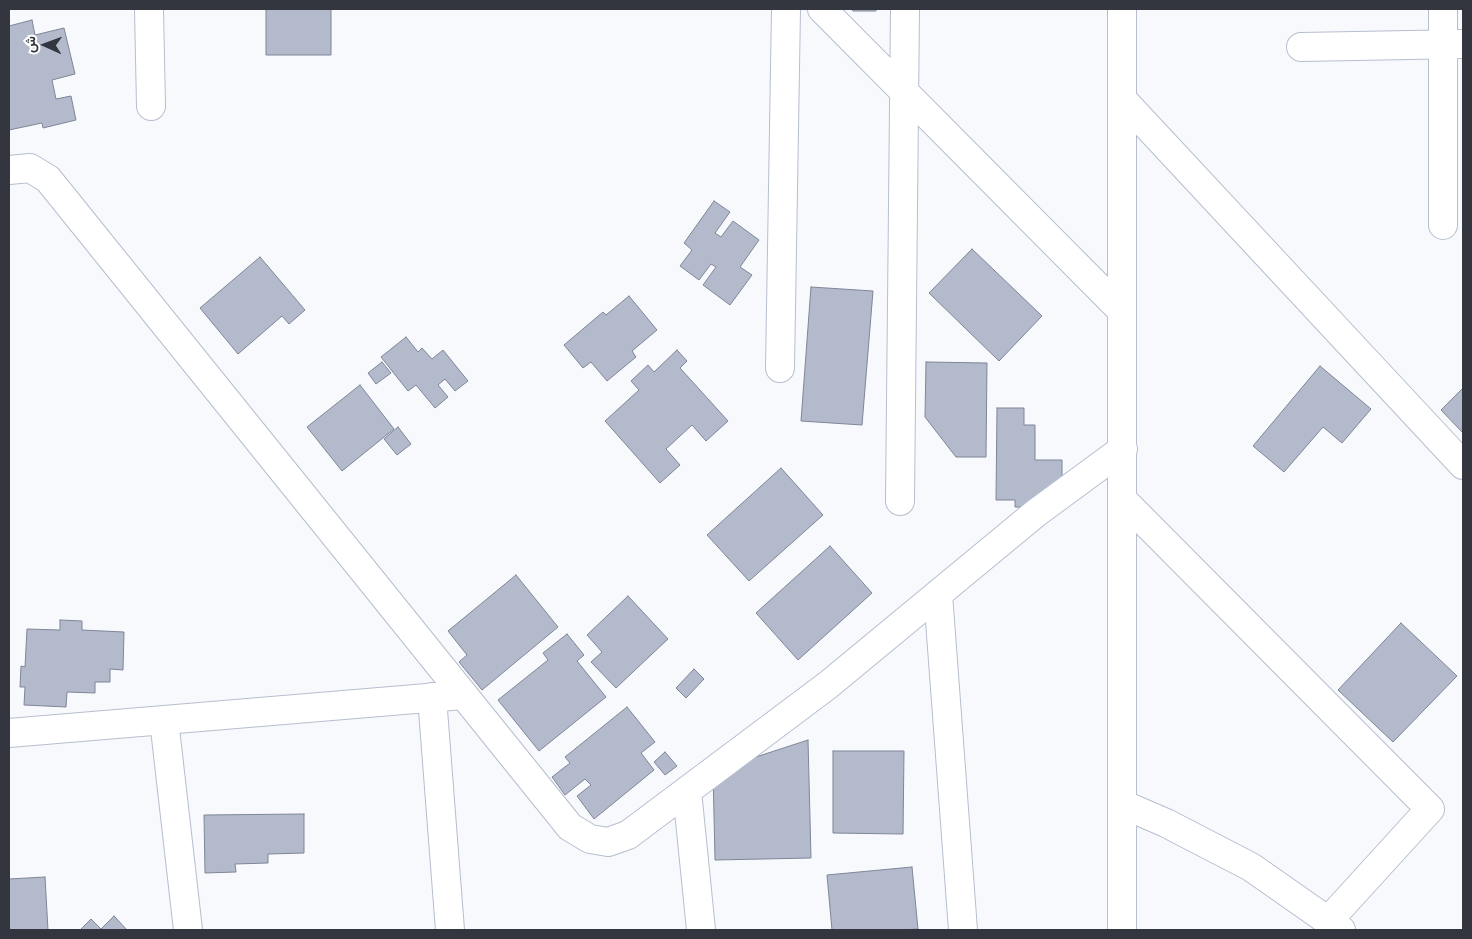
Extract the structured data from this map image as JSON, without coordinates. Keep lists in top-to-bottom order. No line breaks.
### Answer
{"north":"left"}
